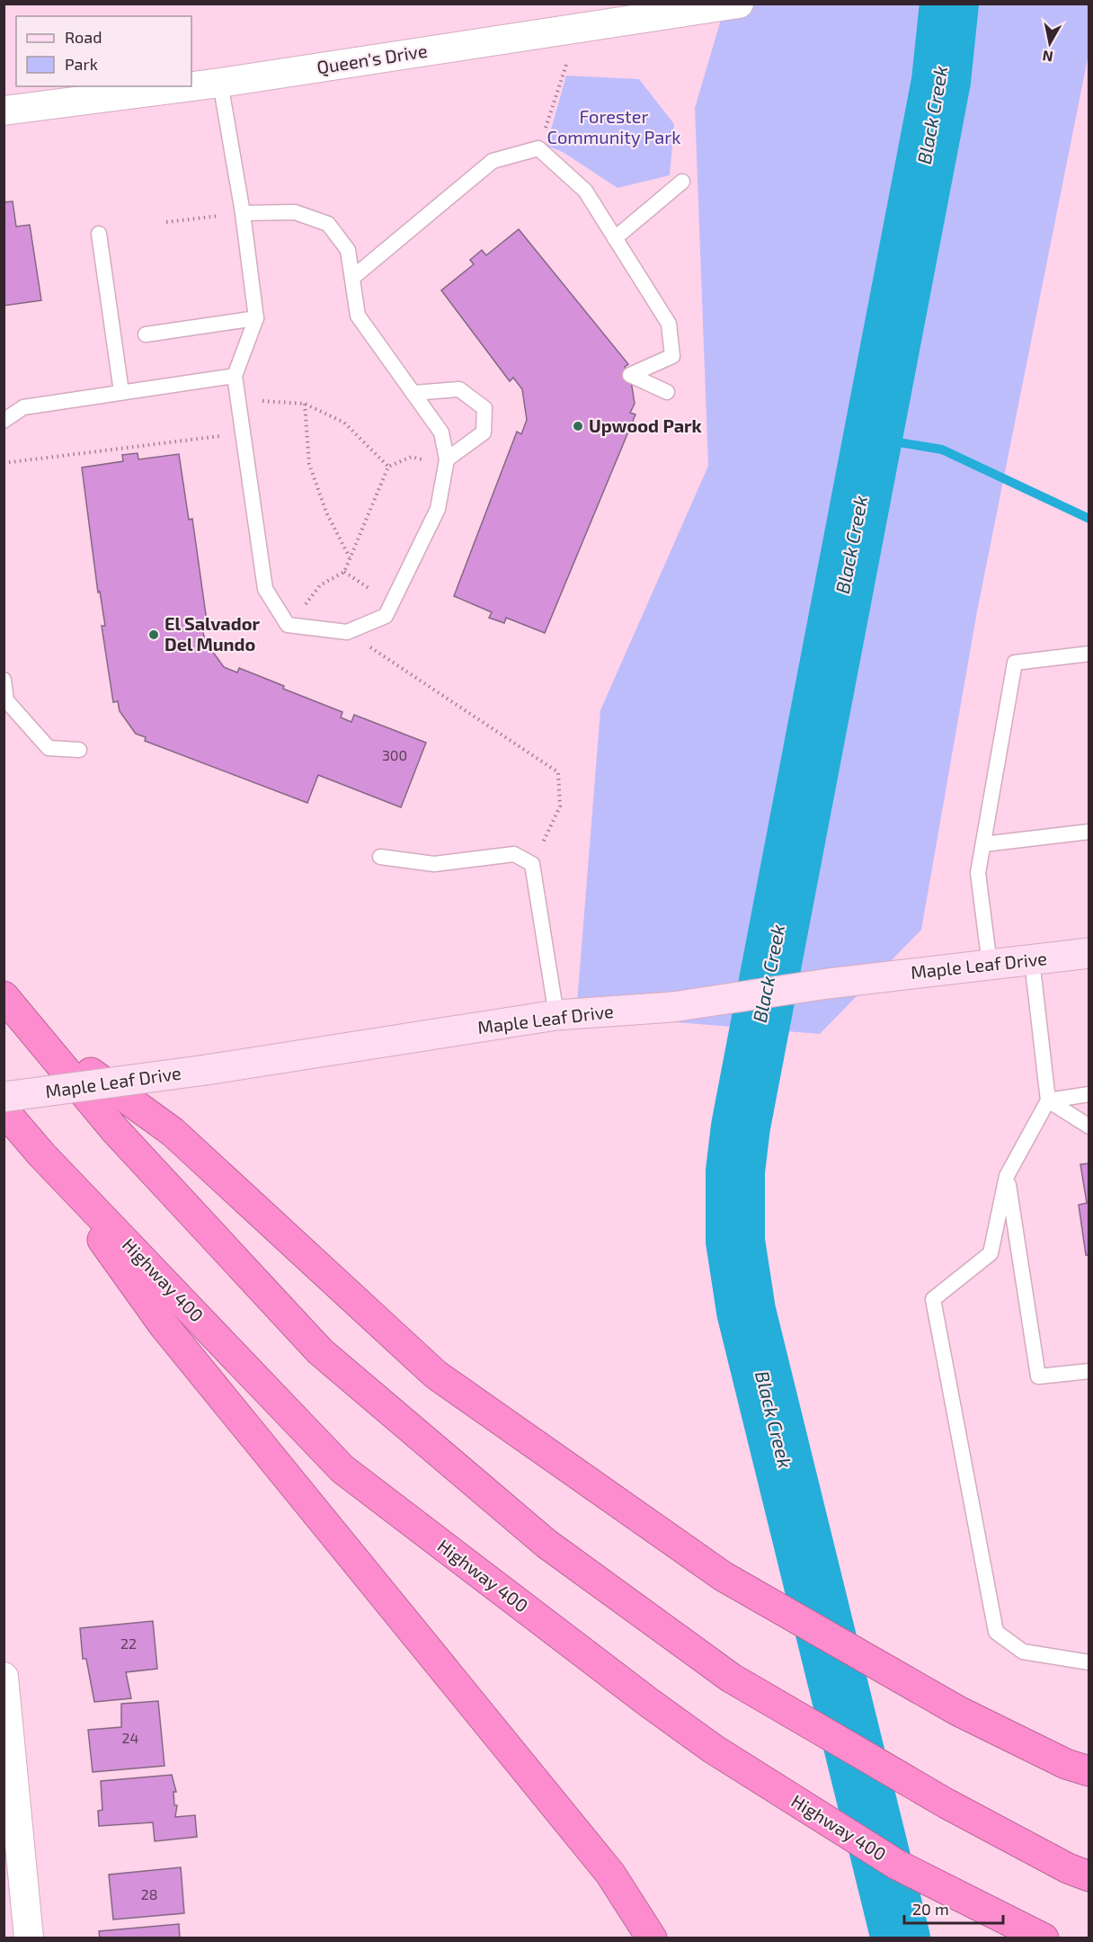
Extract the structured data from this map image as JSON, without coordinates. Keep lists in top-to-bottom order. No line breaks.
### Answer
{"streets":{"highway":["Highway 400"],"street":["Queen's Drive","Maple Leaf Drive"]},"water":["Black Creek"],"parks":["Forester Community Park"],"places":["Upwood Park","El Salvador Del Mundo"],"house_numbers":["300","22","24","28"],"legend":["Road","Park"],"scale_bar":"20 m","north":"bottom"}
